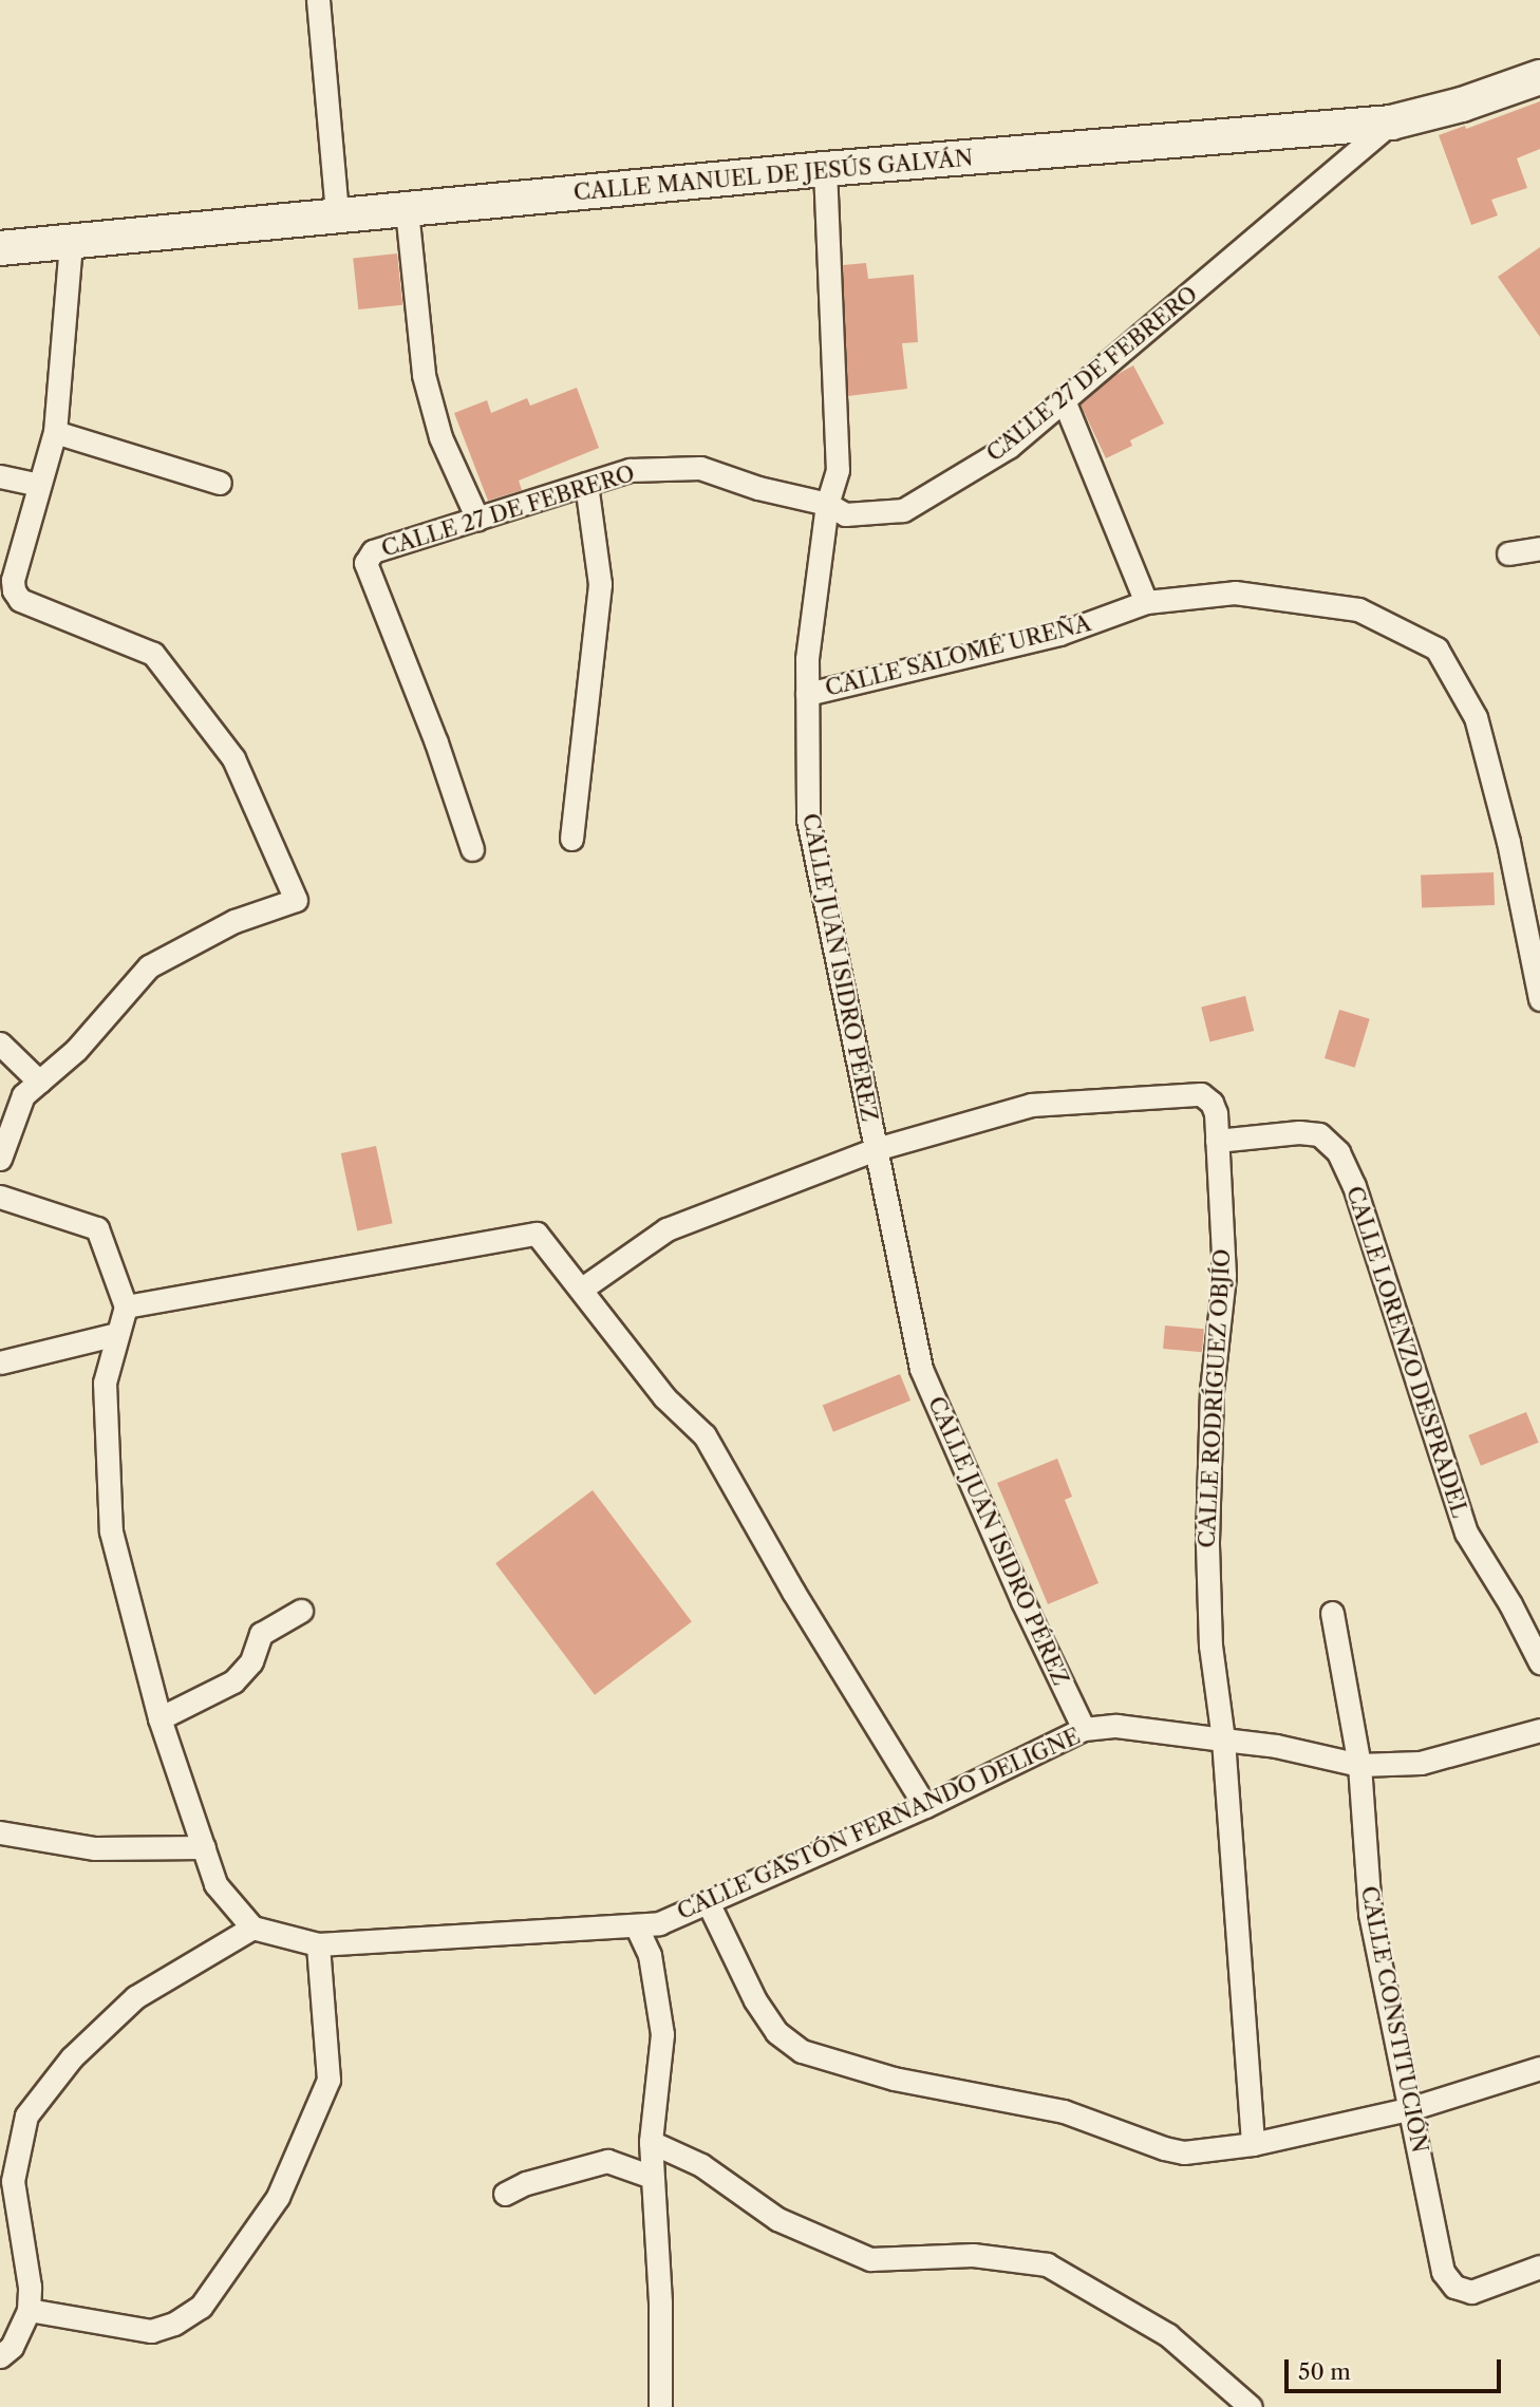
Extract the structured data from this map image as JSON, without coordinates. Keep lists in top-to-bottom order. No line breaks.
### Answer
{"streets":{"street":["CALLE MANUEL DE JESÚS GALVÁN","CALLE 27 DE FEBRERO","CALLE SALOMÉ UREÑA","CALLE JUAN ISIDRO PÉREZ","CALLE LORENZO DESPRADEL","CALLE RODRÍGUEZ OBJÍO","CALLE GASTÓN FERNANDO DELIGNE","CALLE CONSTITUCIÓN"]},"crossings":[["CALLE MANUEL DE JESÚS GALVÁN","CALLE 27 DE FEBRERO"],["CALLE MANUEL DE JESÚS GALVÁN","CALLE JUAN ISIDRO PÉREZ"],["CALLE 27 DE FEBRERO","CALLE JUAN ISIDRO PÉREZ"],["CALLE SALOMÉ UREÑA","CALLE JUAN ISIDRO PÉREZ"],["CALLE JUAN ISIDRO PÉREZ","CALLE RODRÍGUEZ OBJÍO"],["CALLE JUAN ISIDRO PÉREZ","CALLE GASTÓN FERNANDO DELIGNE"],["CALLE LORENZO DESPRADEL","CALLE RODRÍGUEZ OBJÍO"],["CALLE RODRÍGUEZ OBJÍO","CALLE GASTÓN FERNANDO DELIGNE"],["CALLE GASTÓN FERNANDO DELIGNE","CALLE CONSTITUCIÓN"]],"scale_bar":"50 m"}
